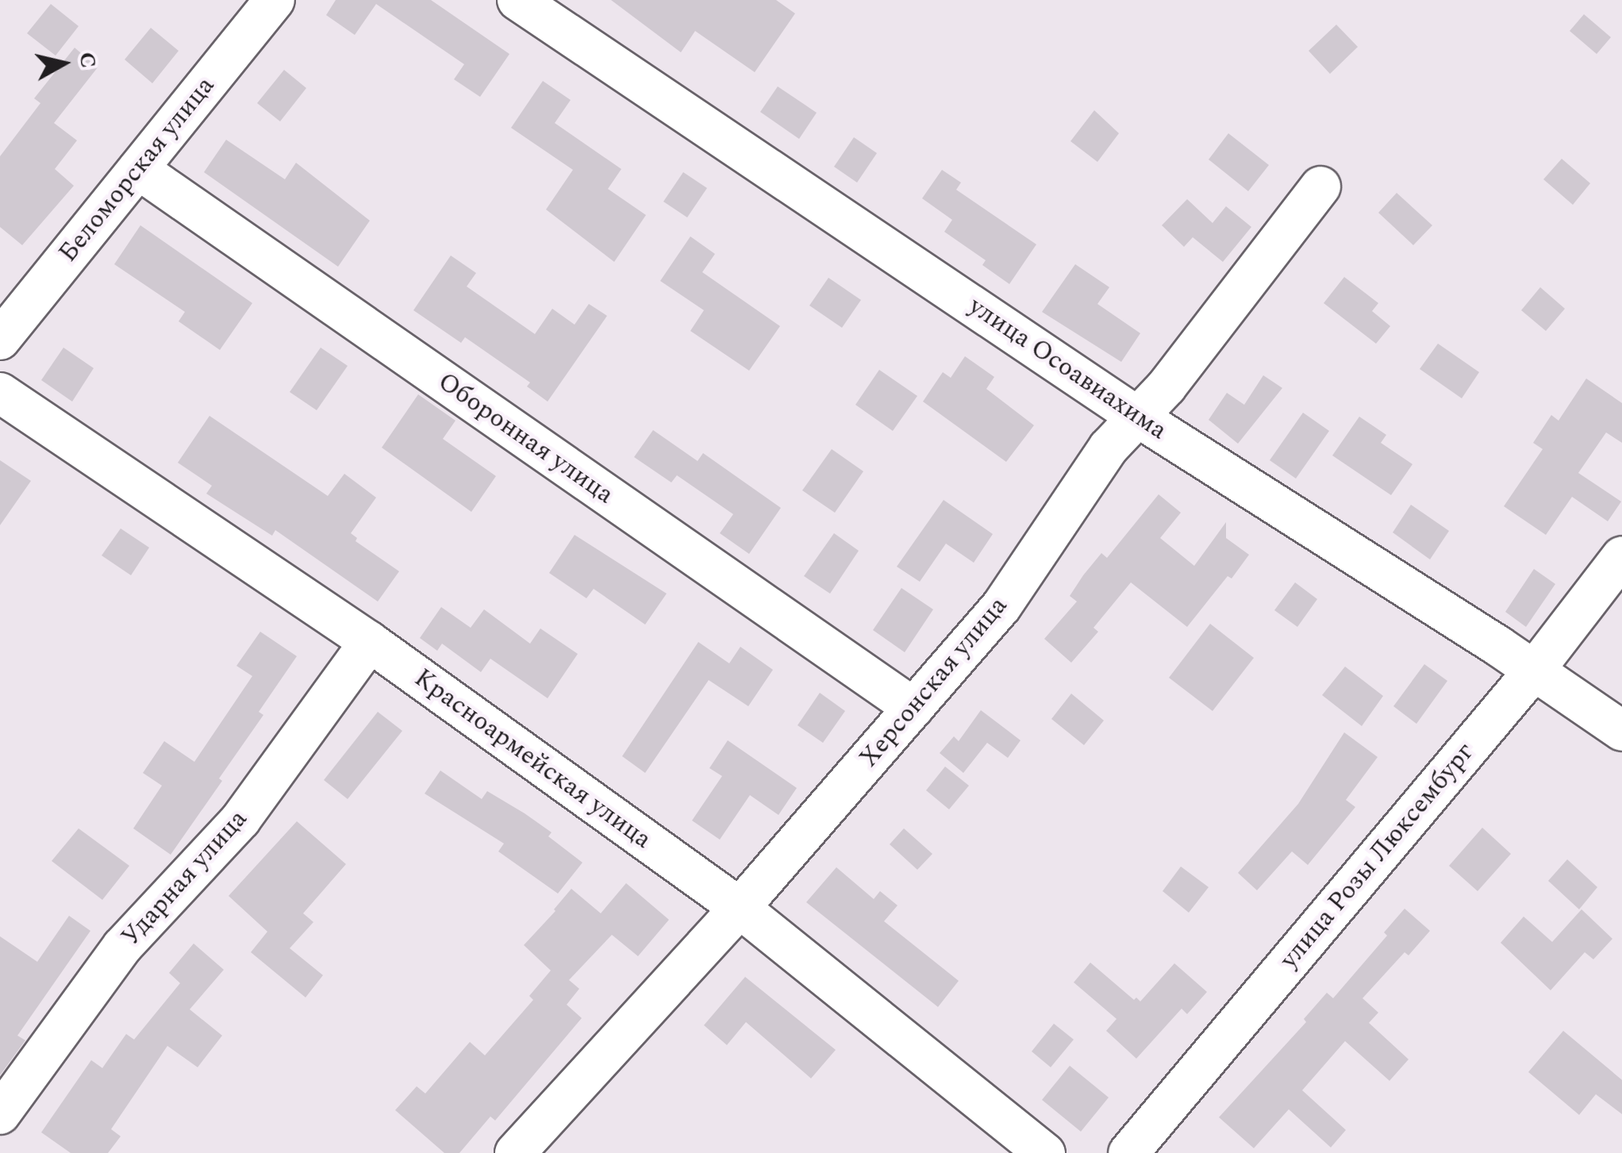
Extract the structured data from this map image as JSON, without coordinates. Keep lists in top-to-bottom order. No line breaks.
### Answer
{"streets":{"street":["Беломорская улица","улица Осоавиахима","Оборонная улица","Херсонская улица","Красноармейская улица","улица Розы Люксембург","Ударная улица"]},"crossings":[["Беломорская улица","Оборонная улица"],["улица Осоавиахима","Херсонская улица"],["улица Осоавиахима","улица Розы Люксембург"],["Оборонная улица","Херсонская улица"],["Херсонская улица","Красноармейская улица"],["Красноармейская улица","Ударная улица"]],"north":"right"}
